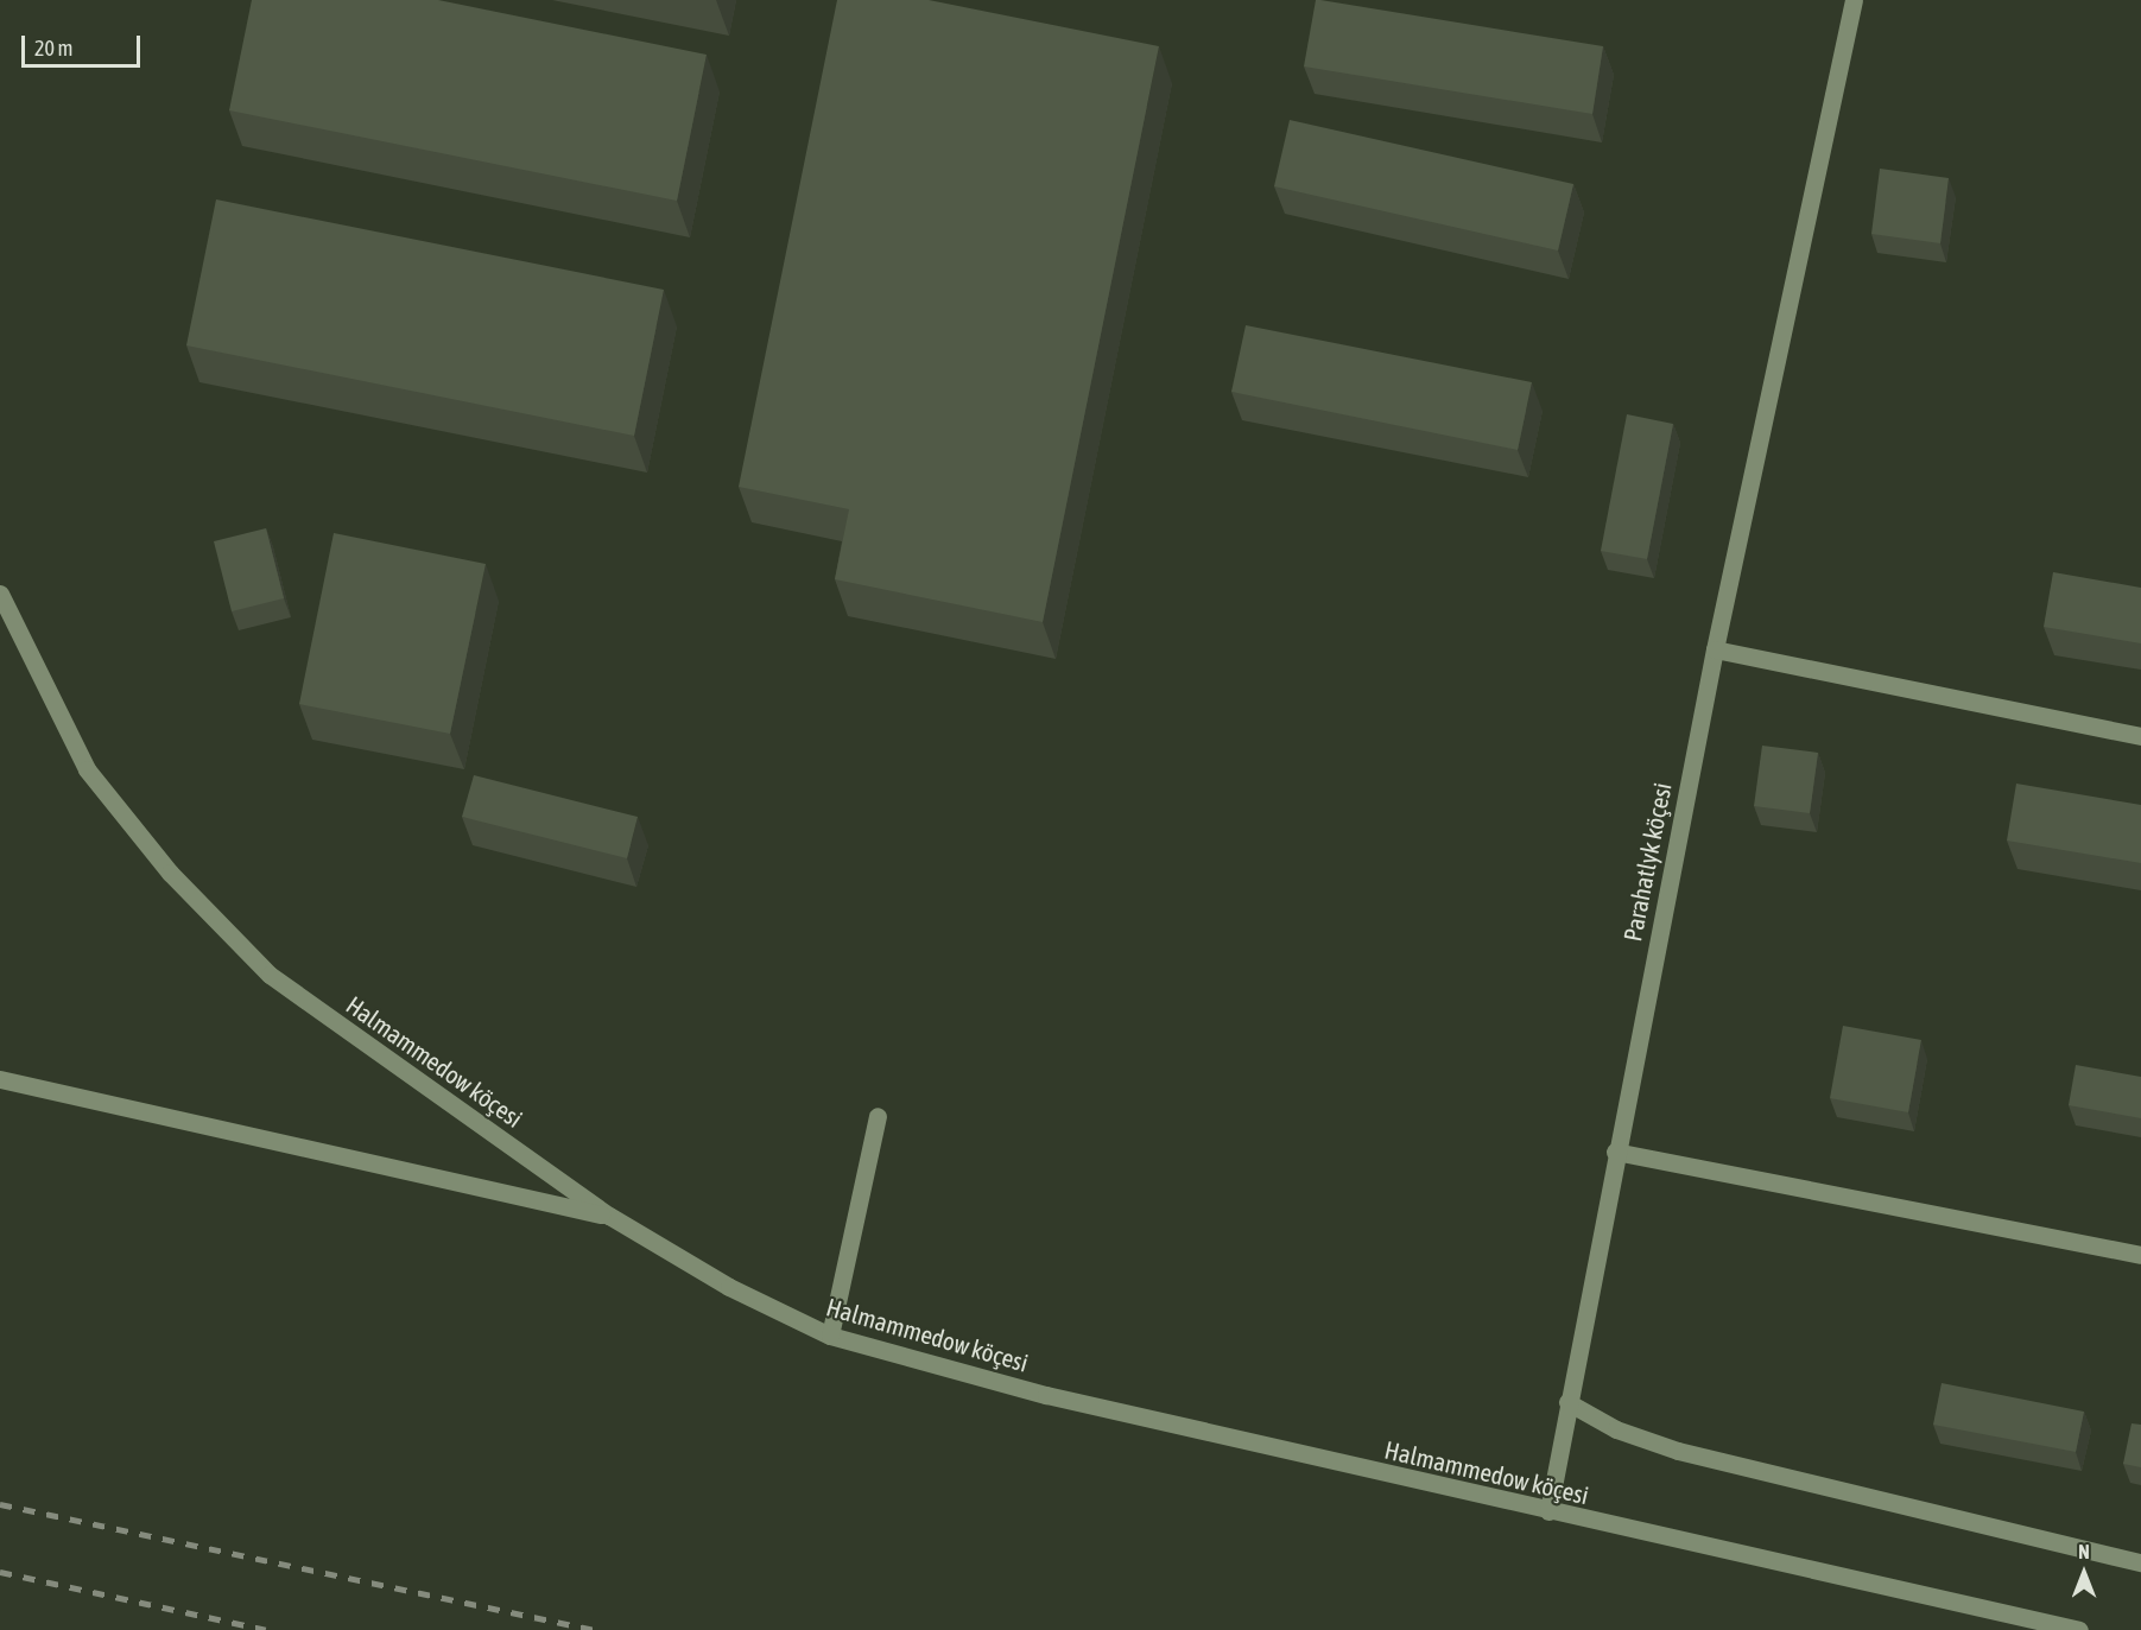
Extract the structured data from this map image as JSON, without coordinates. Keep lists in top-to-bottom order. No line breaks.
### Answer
{"streets":{"street":["Parahatlyk köçesi","Halmammedow köçesi"]},"crossings":[["Parahatlyk köçesi","Halmammedow köçesi"]],"scale_bar":"20 m","north":"top"}
